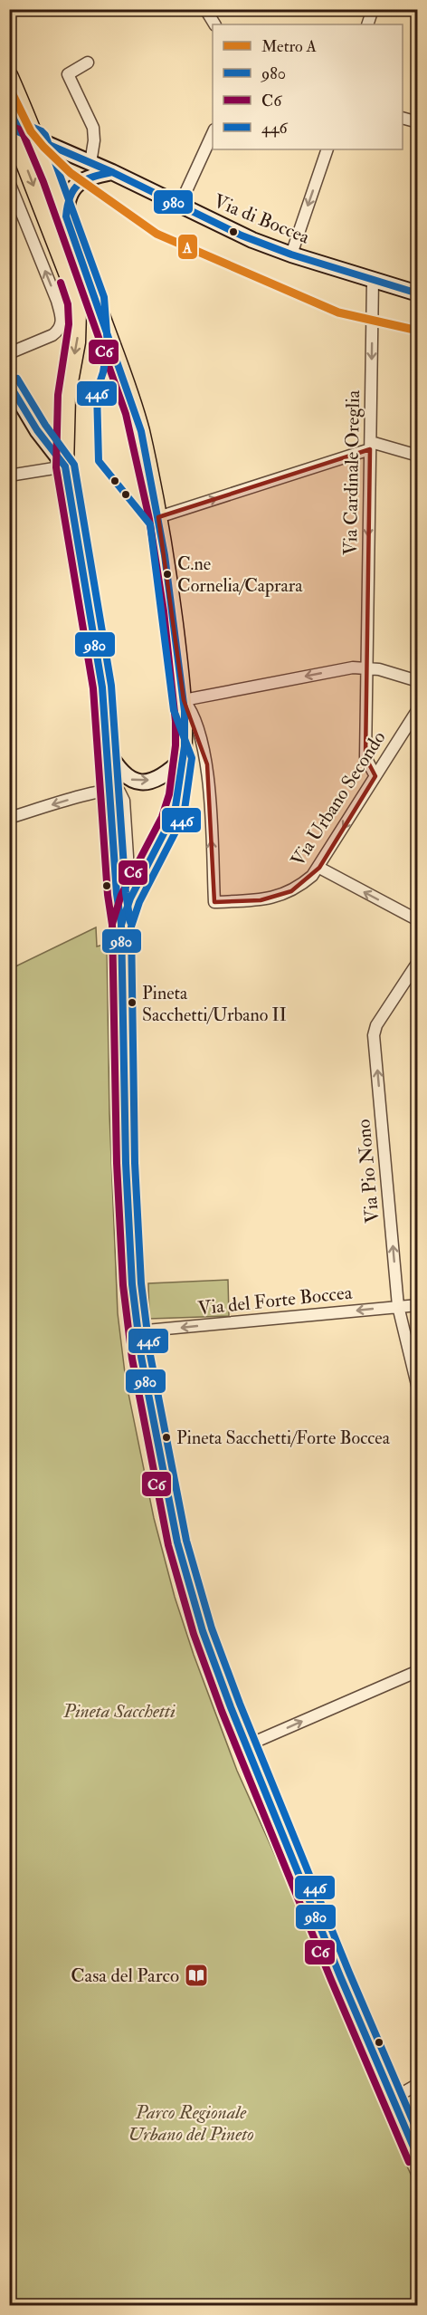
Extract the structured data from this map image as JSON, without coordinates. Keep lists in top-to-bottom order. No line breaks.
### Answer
{"streets":{"main road":["Via di Boccea"],"street":["Via Cardinale Oreglia","Via Urbano Secondo","Via Pio Nono","Via del Forte Boccea"]},"crossings":[["Via di Boccea","Via Cardinale Oreglia"],["Via Cardinale Oreglia","Via Urbano Secondo"],["Via Pio Nono","Via del Forte Boccea"]],"one_way":["Via Cardinale Oreglia","Via Pio Nono","Via del Forte Boccea"],"parks":["Pineta Sacchetti","Parco Regionale Urbano del Pineto"],"places":{"other":["C.ne Cornelia/Caprara","Pineta Sacchetti/Urbano II","Pineta Sacchetti/Forte Boccea"],"library":["Casa del Parco"]},"lines":["metro line A","transit line C6","transit line 446","transit line 980"],"legend":["Metro A","980","C6","446"]}
